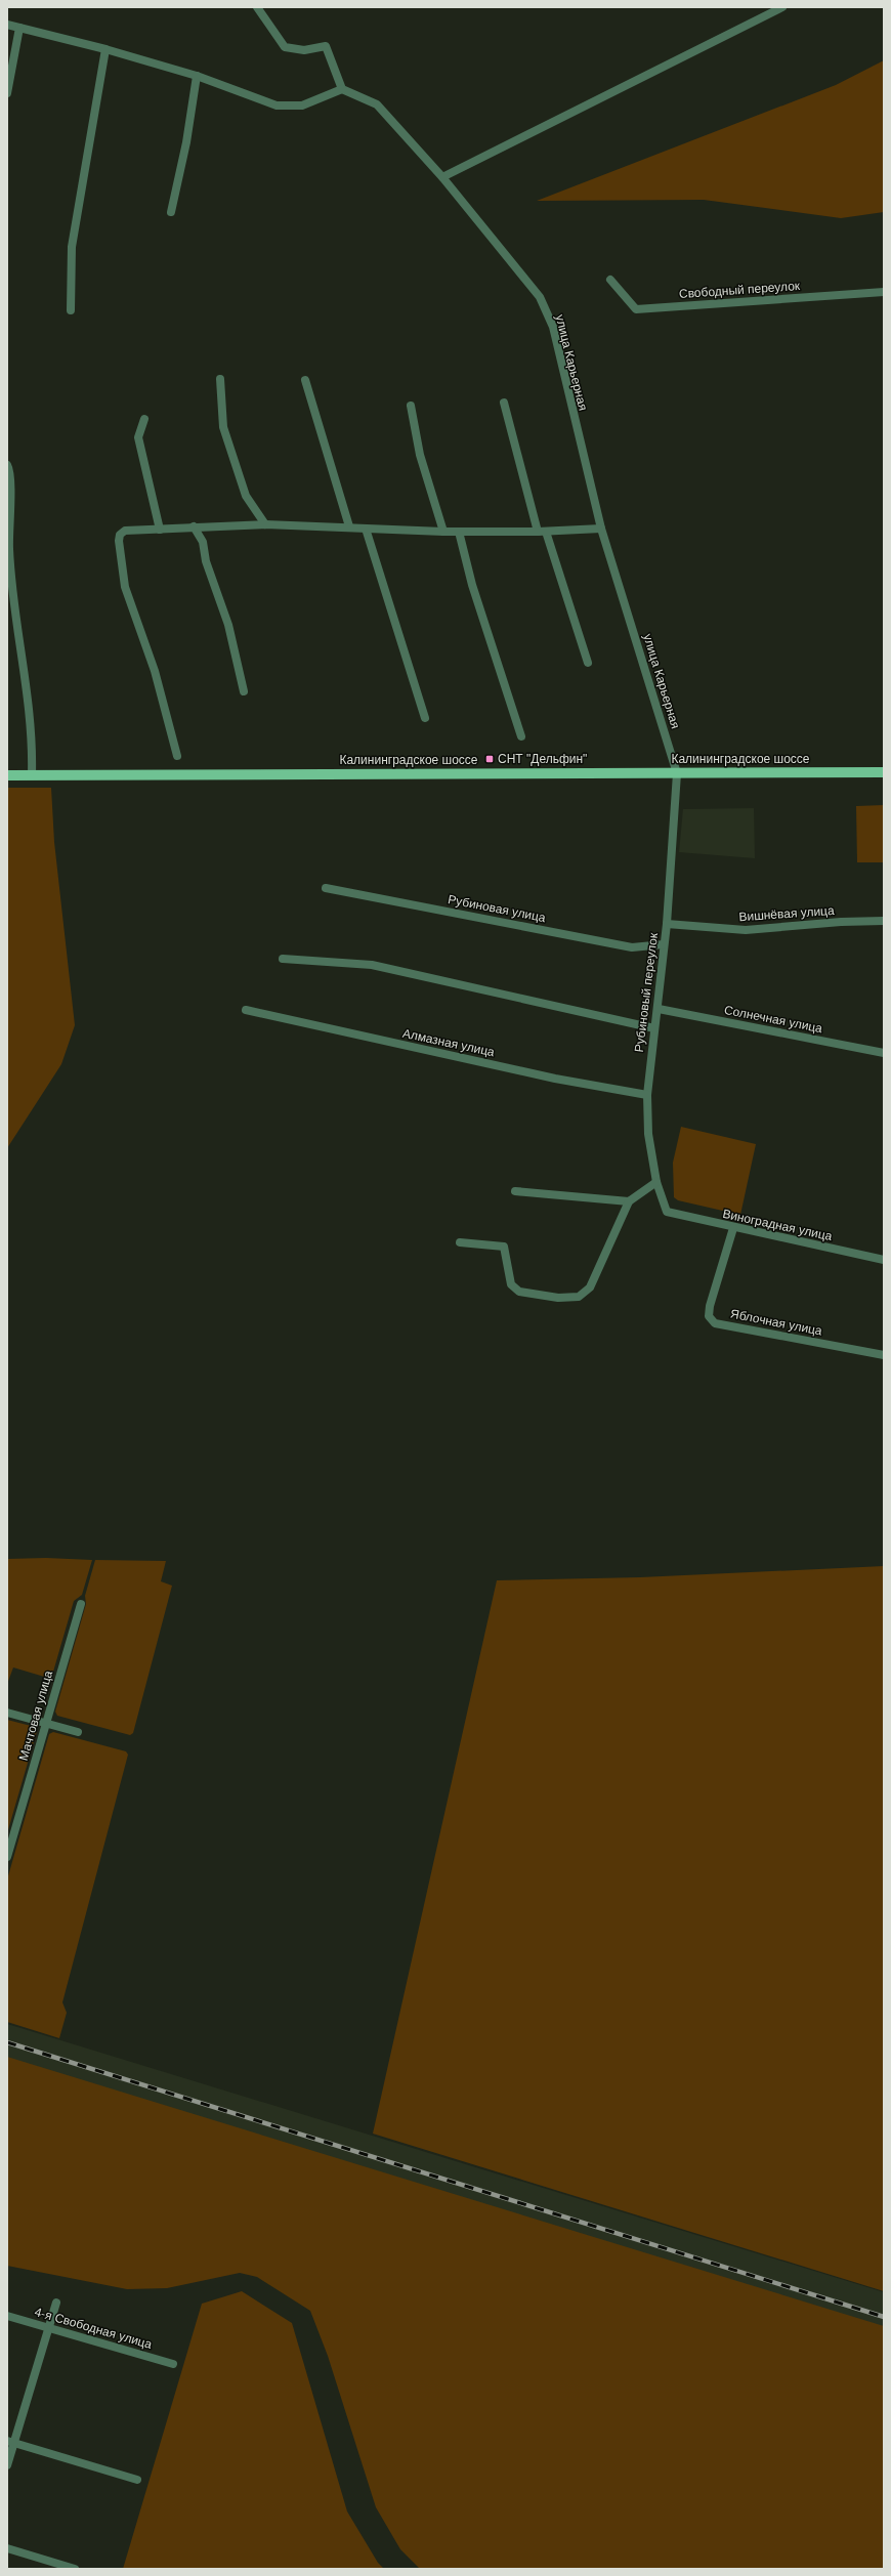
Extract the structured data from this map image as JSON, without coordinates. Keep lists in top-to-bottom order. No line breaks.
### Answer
{"streets":{"main road":["Калининградское шоссе"],"street":["Свободный переулок","улица Карьерная","Рубиновая улица","Вишнёвая улица","Рубиновый переулок","Солнечная улица","Алмазная улица","Виноградная улица","Яблочная улица","Мачтовая улица","4-я Свободная улица"]},"crossings":[["улица Карьерная","Калининградское шоссе"],["улица Карьерная","Рубиновый переулок"],["Калининградское шоссе","Рубиновый переулок"],["Рубиновая улица","Рубиновый переулок"],["Вишнёвая улица","Рубиновый переулок"],["Рубиновый переулок","Солнечная улица"],["Рубиновый переулок","Алмазная улица"],["Рубиновый переулок","Виноградная улица"],["Виноградная улица","Яблочная улица"]],"places":{"transit":["СНТ \"Дельфин\""]}}
